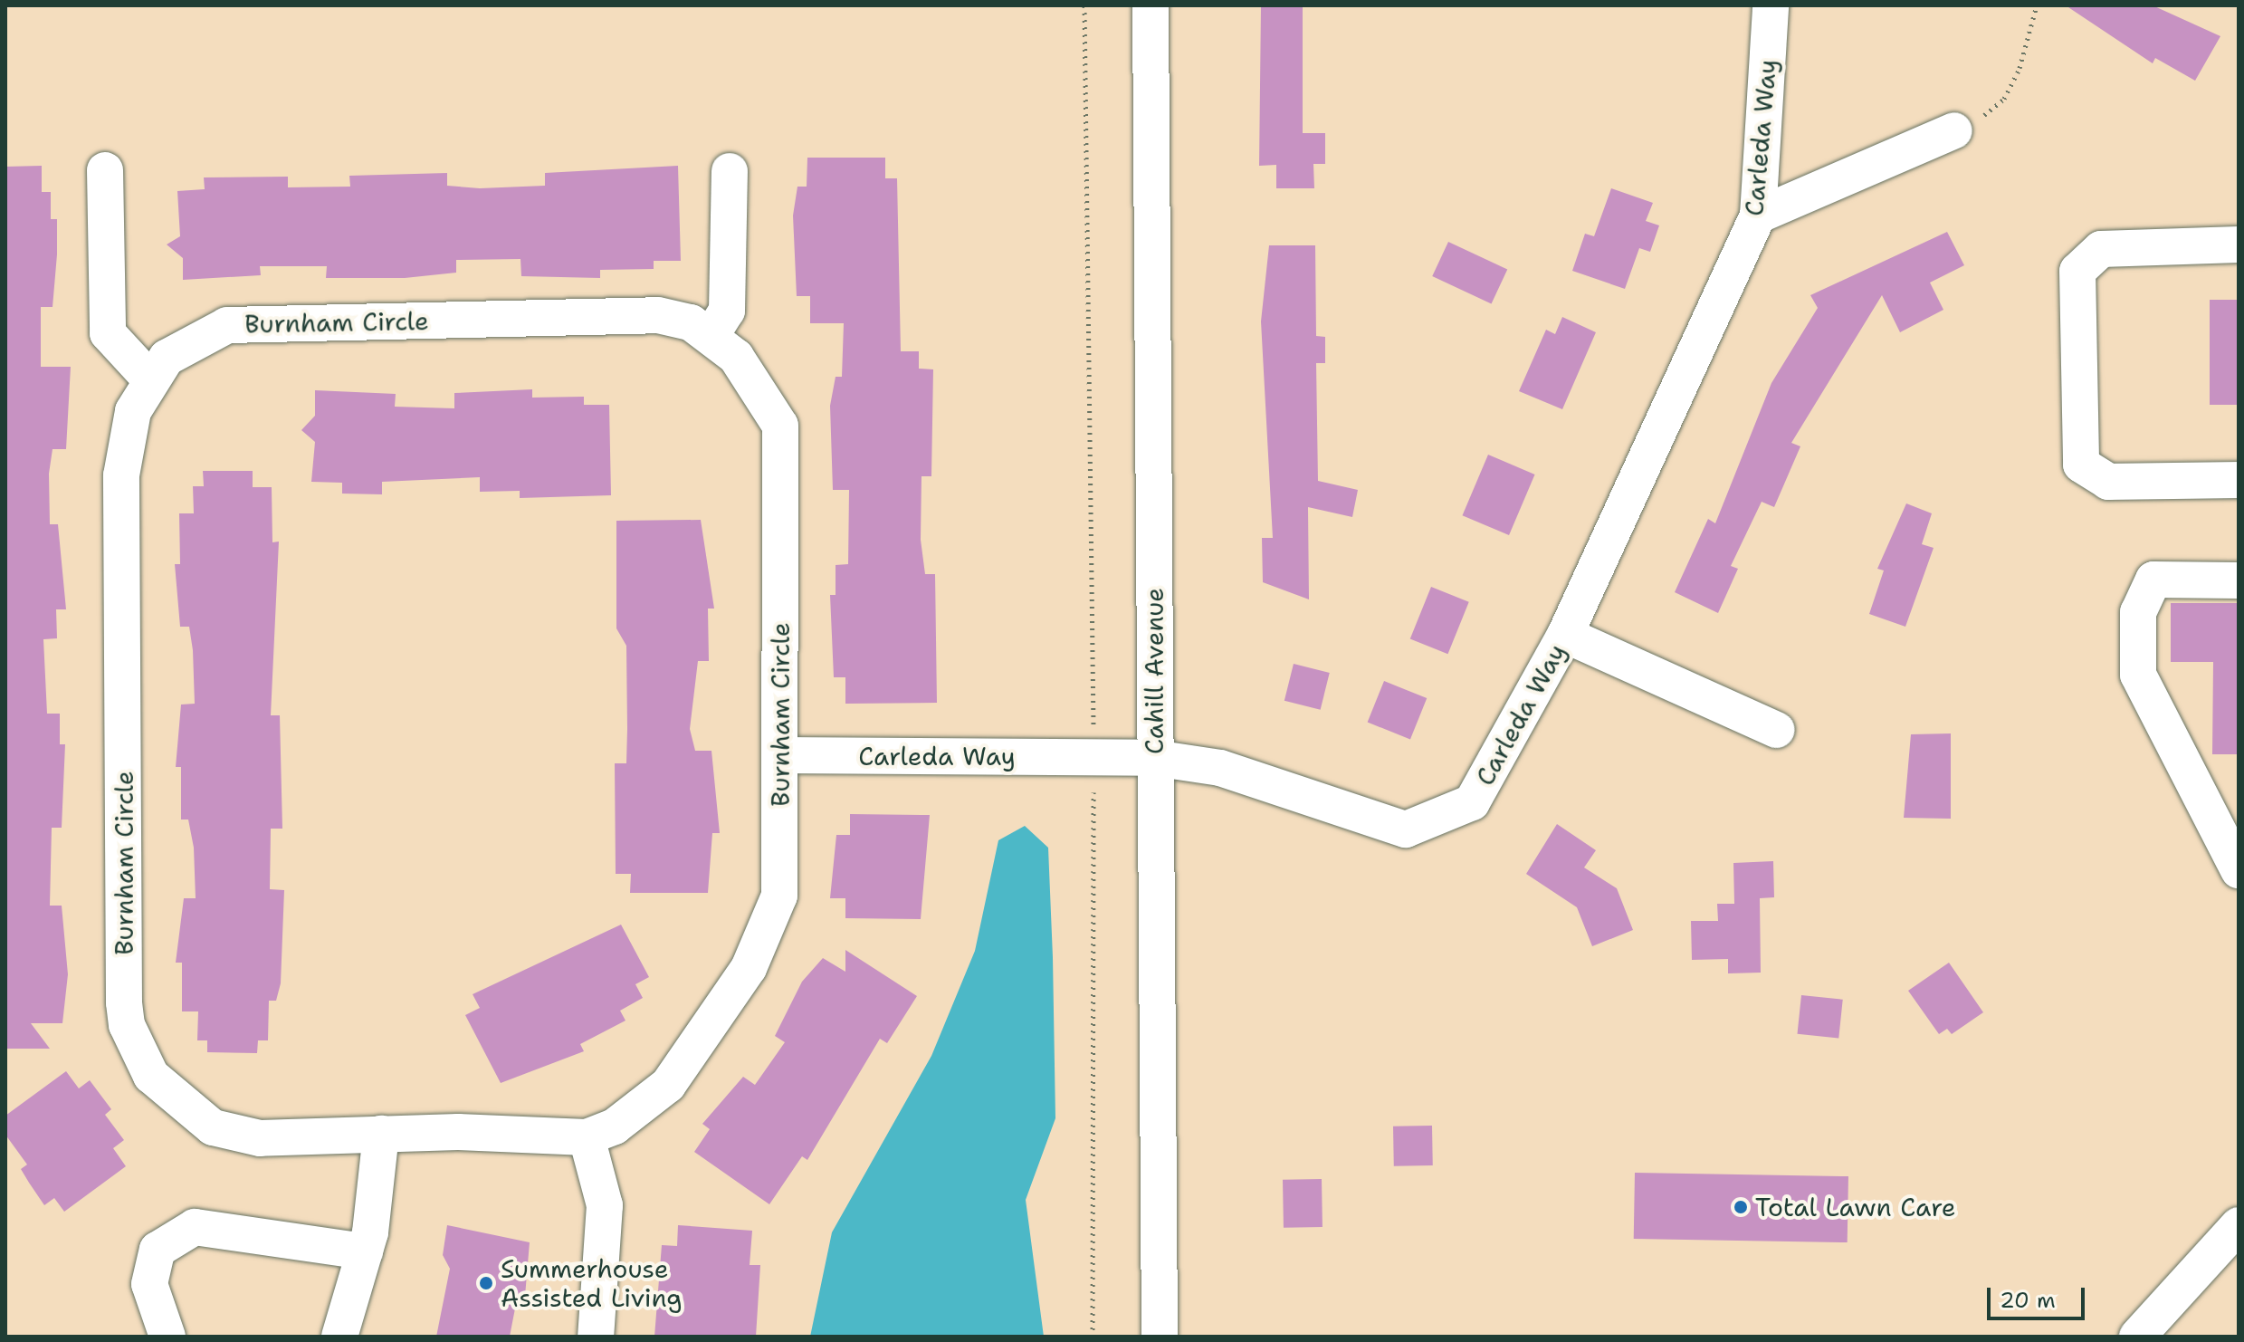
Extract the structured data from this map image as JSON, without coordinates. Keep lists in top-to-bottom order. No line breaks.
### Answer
{"streets":{"street":["Carleda Way","Burnham Circle","Cahill Avenue"]},"crossings":[["Carleda Way","Burnham Circle"],["Carleda Way","Cahill Avenue"]],"places":["Total Lawn Care","Summerhouse Assisted Living"],"scale_bar":"20 m"}
